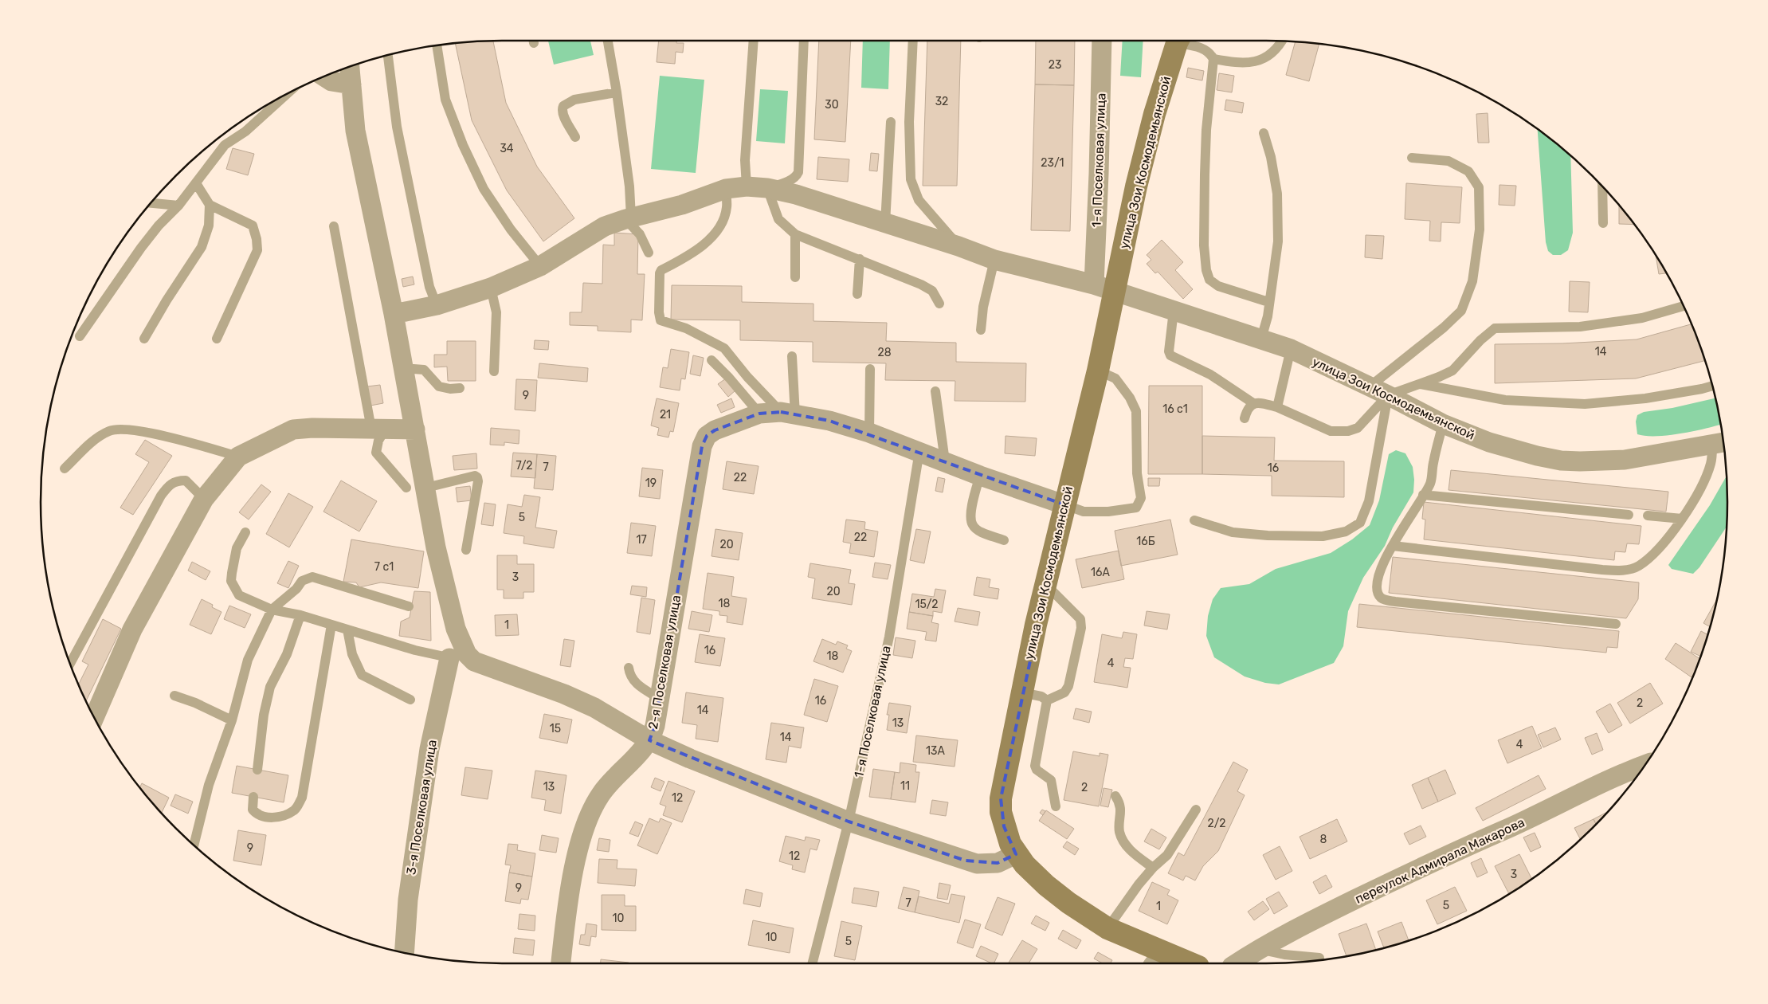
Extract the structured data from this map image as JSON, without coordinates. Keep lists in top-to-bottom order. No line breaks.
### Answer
{"streets":{"main road":["улица Зои Космодемьянской"],"street":["1-я Поселковая улица","2-я Поселковая улица","3-я Поселковая улица","переулок Адмирала Макарова"]},"crossings":[["1-я Поселковая улица","улица Зои Космодемьянской"],["1-я Поселковая улица","2-я Поселковая улица"],["улица Зои Космодемьянской","2-я Поселковая улица"]],"house_numbers":["23","32","30","34","23/1","14","28","9","16 с1","21","7/2","7","16","22","19","5","22","17","16Б","20","7 с1","16А","3","20","18","15/2","1","16","18","4","16","2","14","13","15","14","4","13А","11","13","2","12","2/2","8","9","12","3","9","7","5","1","10","10","5"]}
